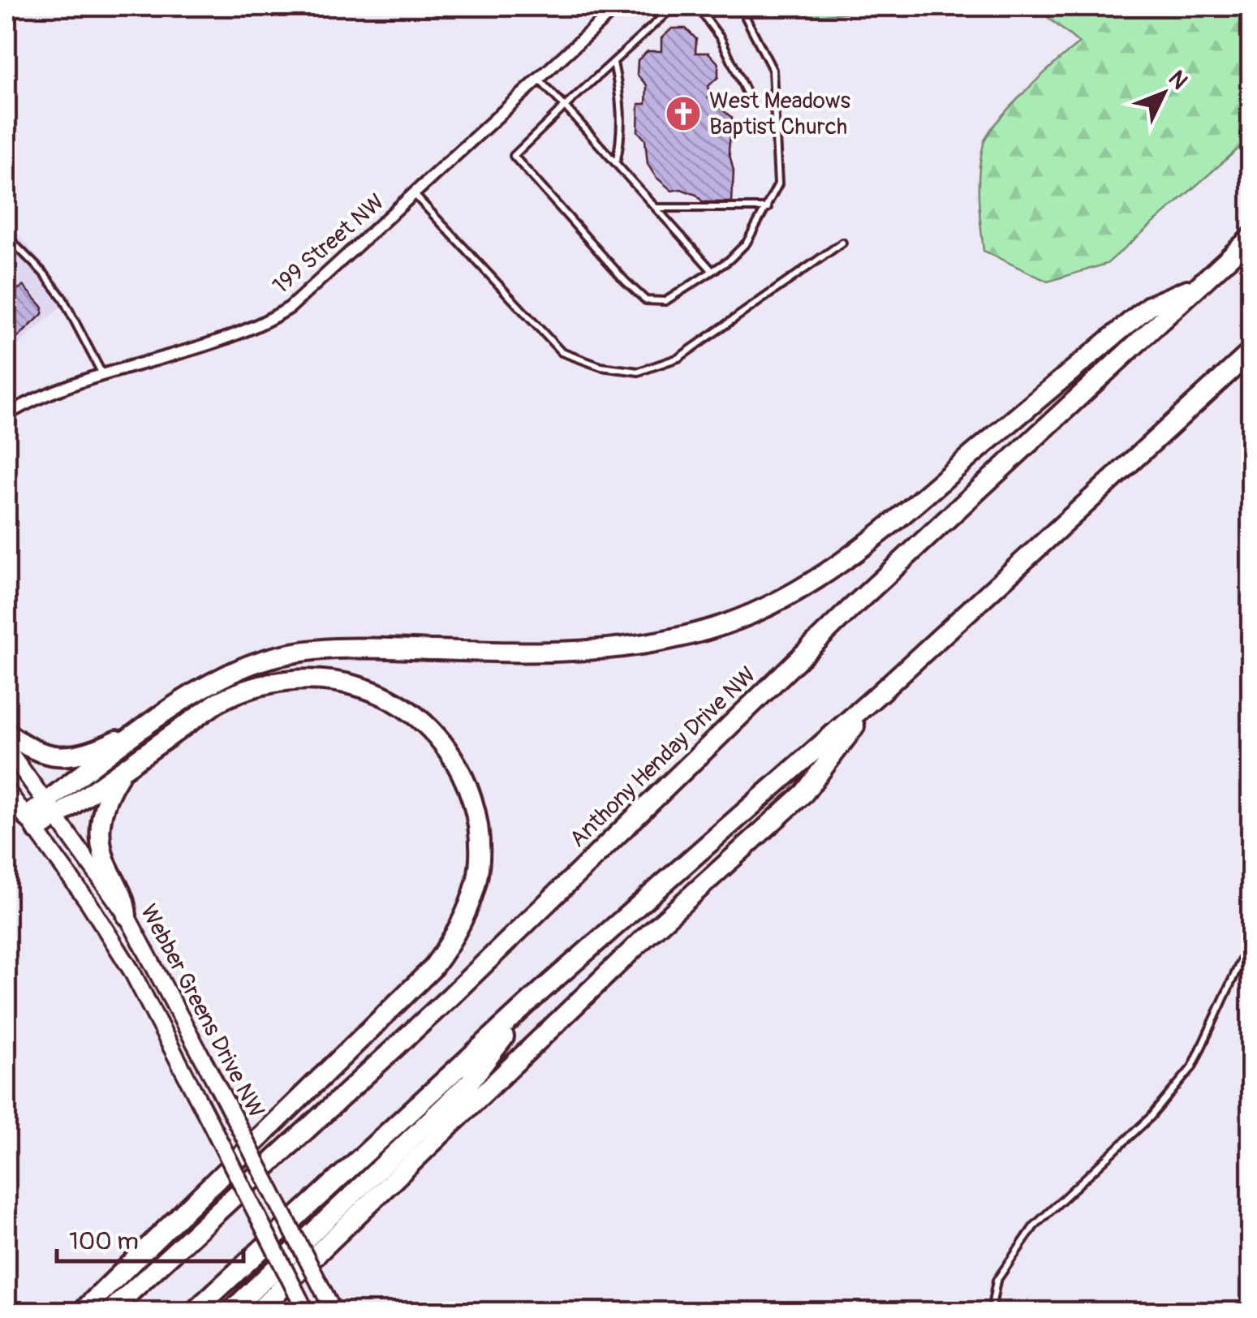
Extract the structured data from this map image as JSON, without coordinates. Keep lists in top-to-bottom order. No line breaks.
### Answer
{"streets":{"highway":["Anthony Henday Drive NW"],"main road":["Webber Greens Drive NW"],"street":["199 Street NW"]},"places":{"church":["West Meadows Baptist Church"]},"scale_bar":"100 m","north":"top right"}
